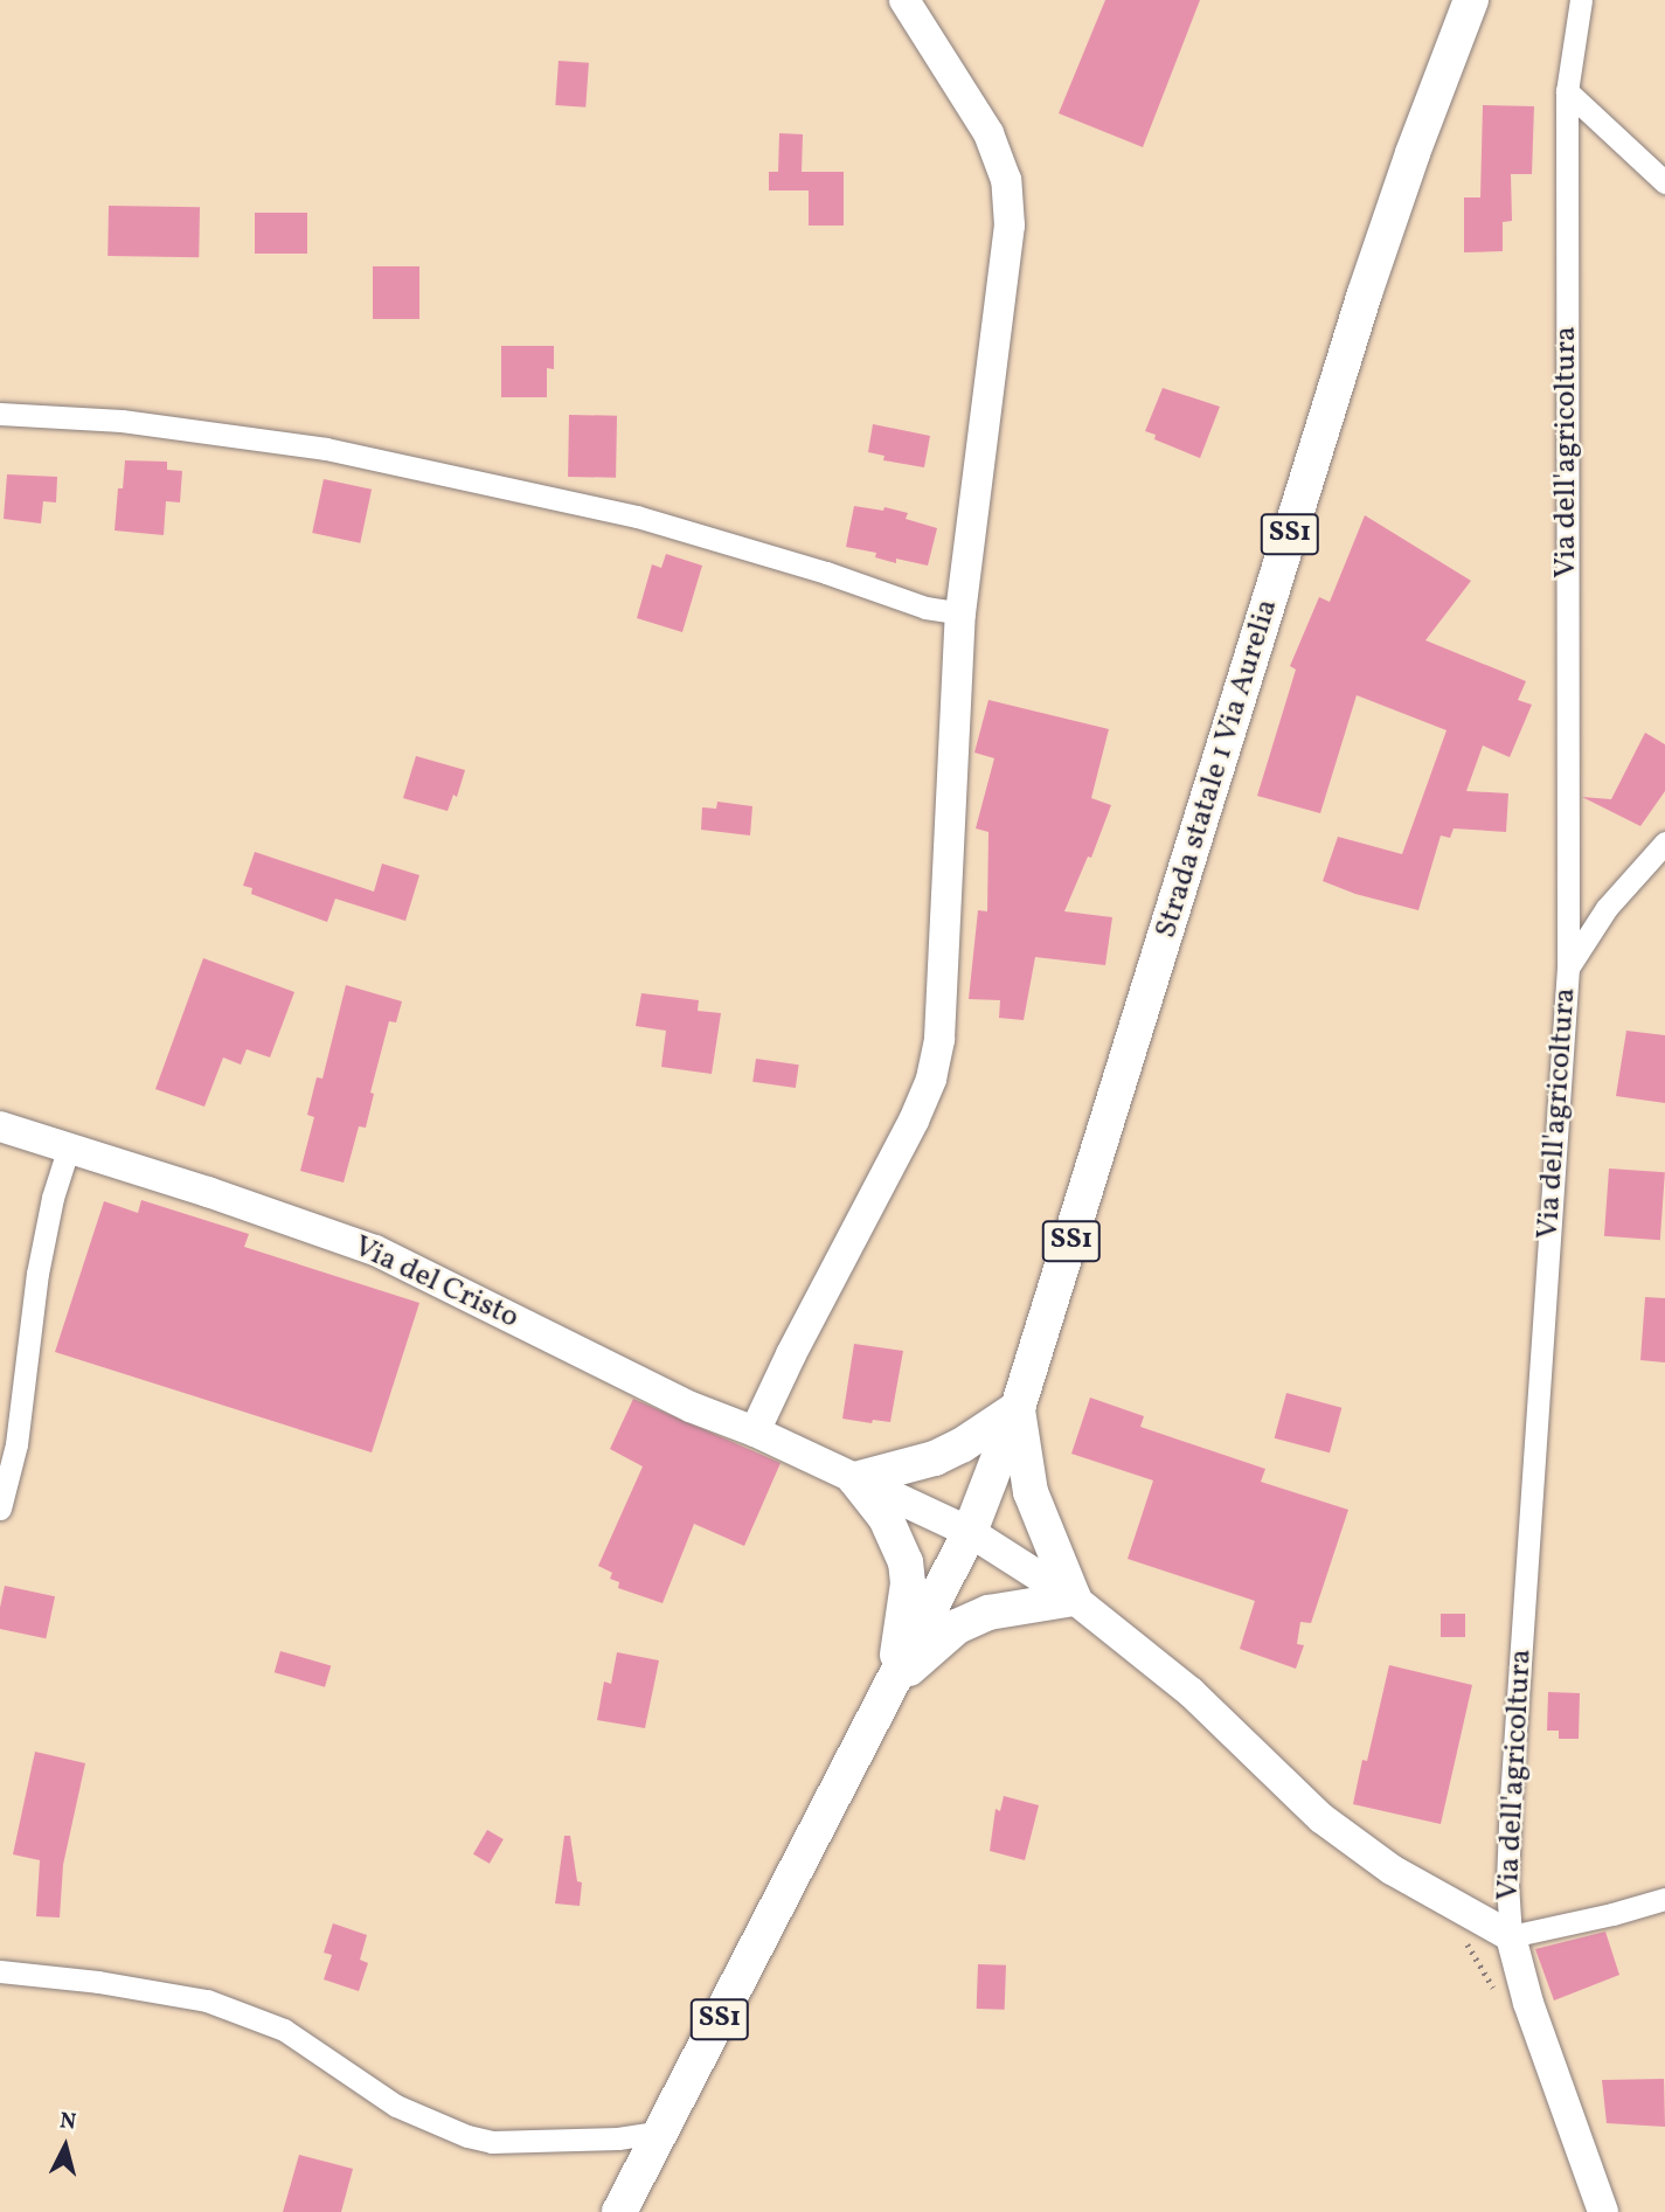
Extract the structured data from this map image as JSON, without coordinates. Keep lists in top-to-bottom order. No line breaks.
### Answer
{"streets":{"main road":["SS1","Strada statale 1 Via Aurelia"],"street":["Via dell'agricoltura","Via del Cristo"]},"crossings":[["Via dell'agricoltura","Via del Cristo"],["SS1","Strada statale 1 Via Aurelia"],["SS1","Via del Cristo"]],"north":"top"}
